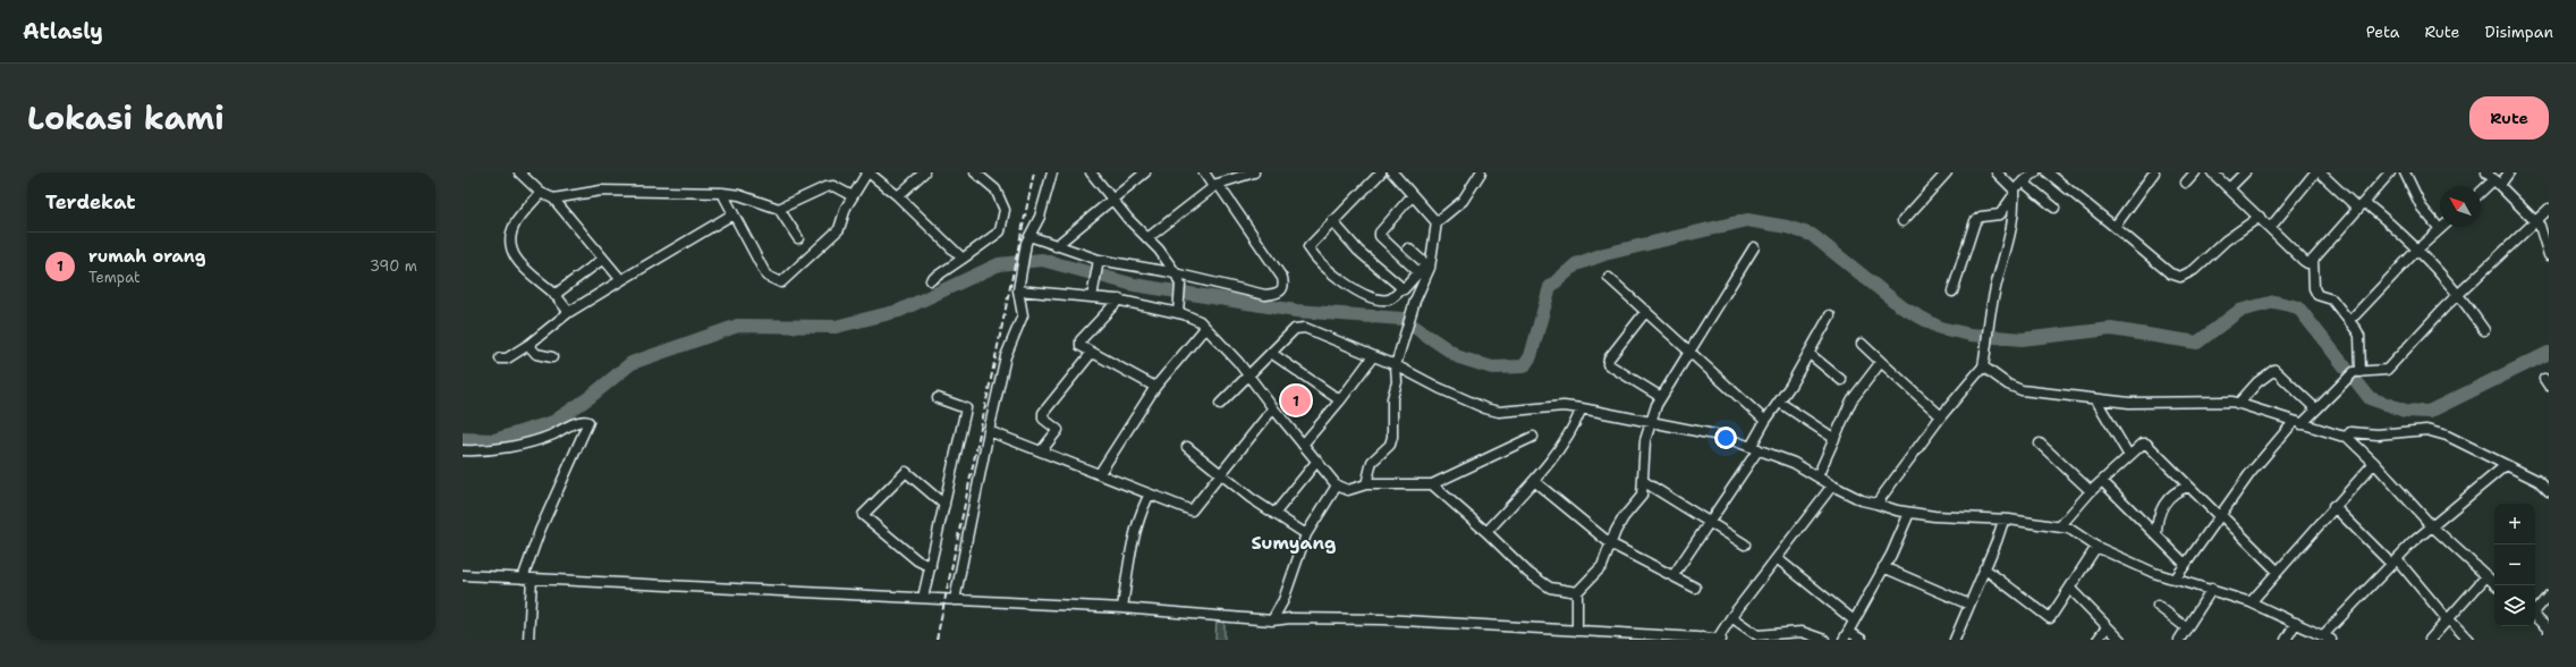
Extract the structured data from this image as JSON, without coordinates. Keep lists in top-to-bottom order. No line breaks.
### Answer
{"districts":["Sumyang"],"north":"top left","page":{"header":"Atlasly","nav":["Peta","Rute","Disimpan"],"title":"Lokasi kami","buttons":"Rute","heading":"Terdekat","list":[{"mark":"1","name":"rumah orang","note":"Tempat","value":"390 m"}],"pins":"1","map_buttons":["+","−"]}}
